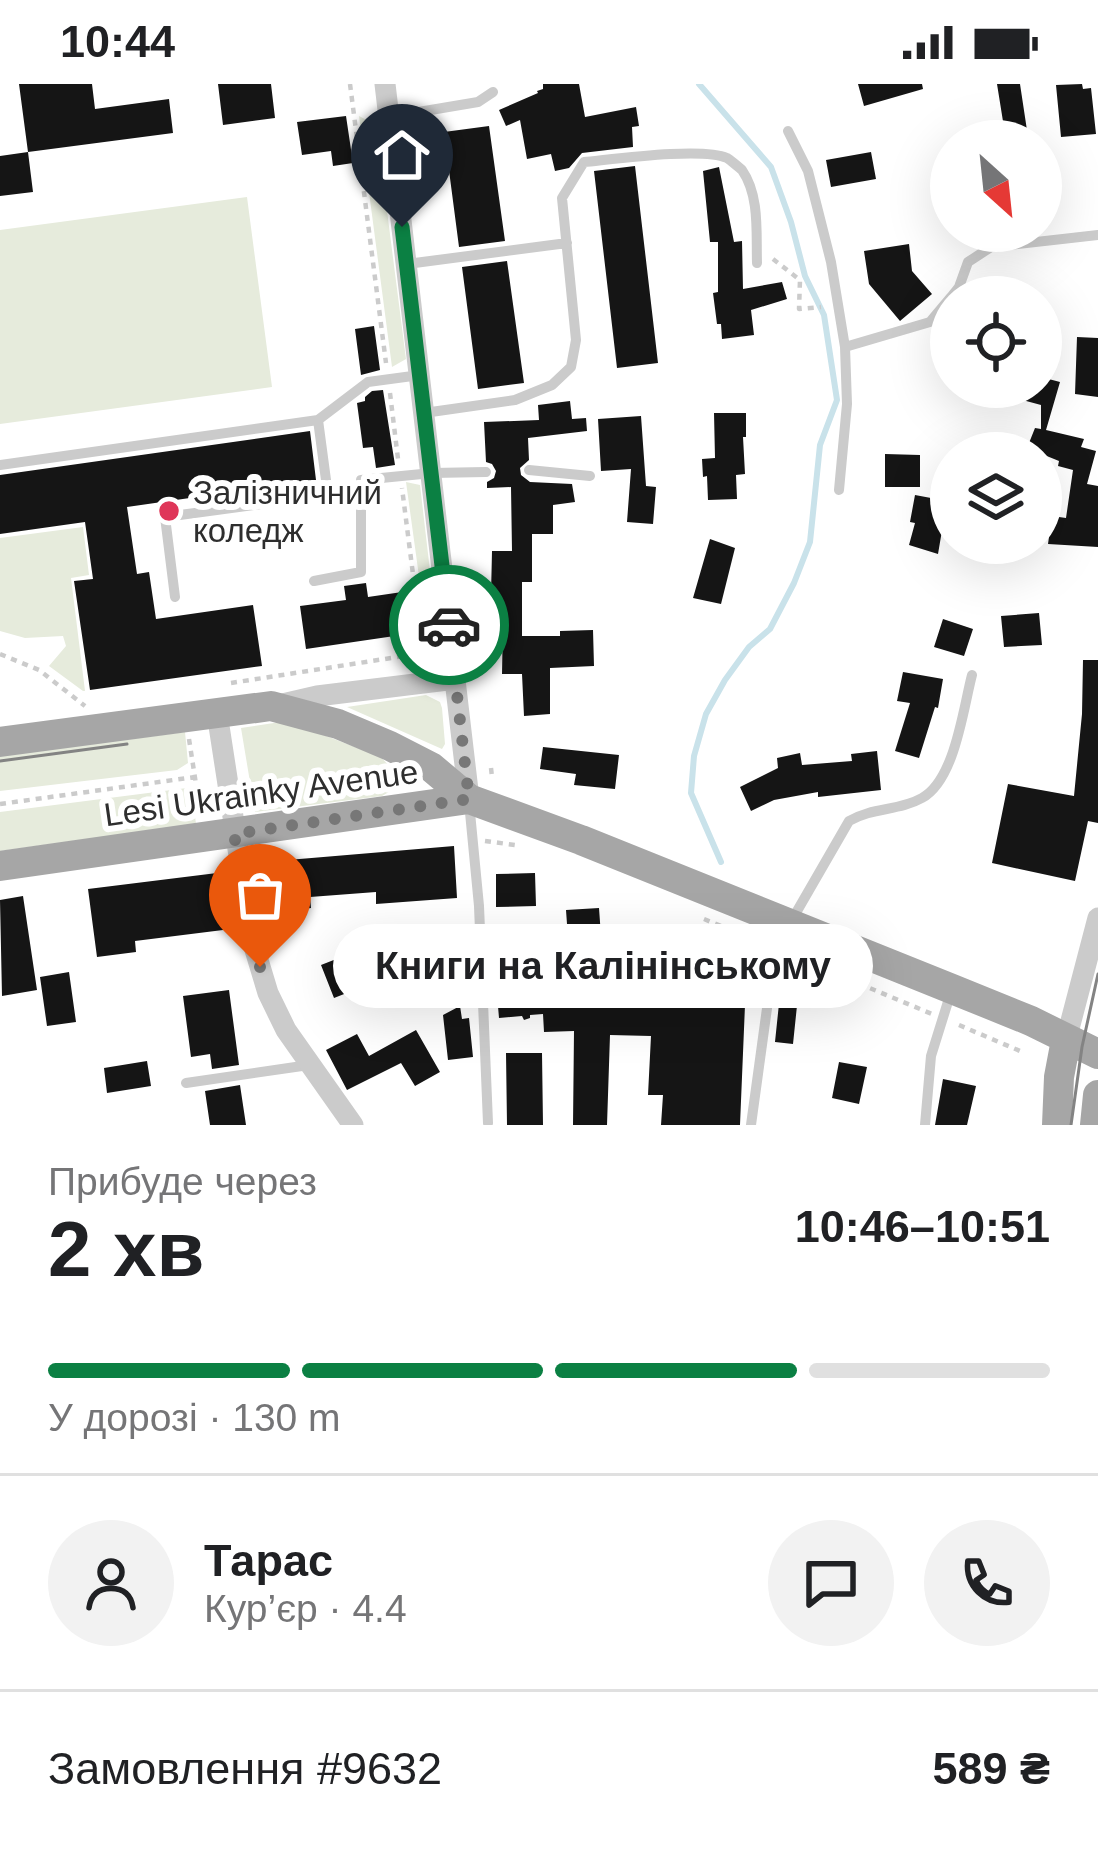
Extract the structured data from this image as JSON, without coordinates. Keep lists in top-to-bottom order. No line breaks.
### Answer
{"streets":{"main road":["Lesi Ukrainky Avenue"]},"places":["Залізничний коледж","Книги на Калінінському"],"north":"bottom right","page":{"status":"10:44","bubble":"Книги на Калінінському","heading":["2 хв","Прибуде через","10:46–10:51"],"panel":["Тарас","Кур’єр · 4.4","Замовлення #9632","589 ₴"],"bar":"У дорозі · 130 m"}}
